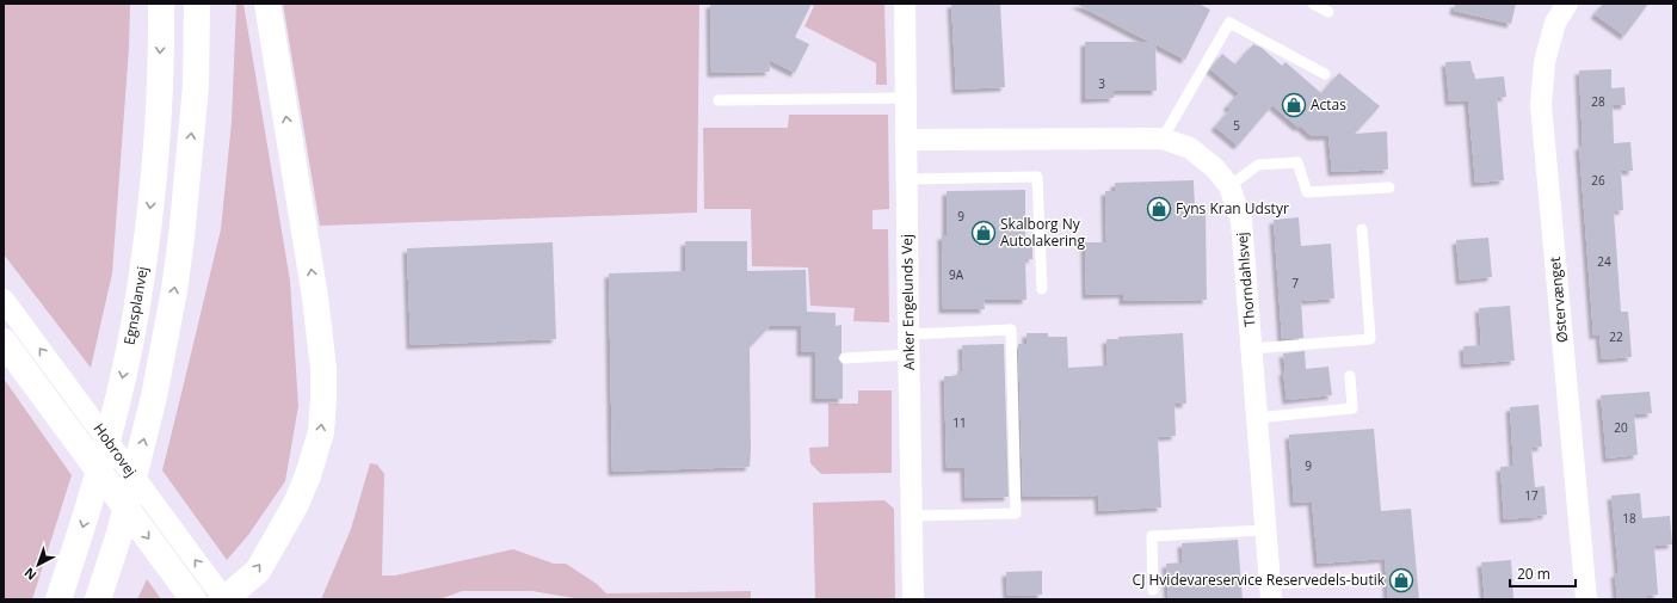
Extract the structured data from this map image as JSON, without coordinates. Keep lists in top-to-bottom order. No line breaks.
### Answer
{"streets":{"main road":["Egnsplanvej","Hobrovej"],"street":["Thorndahlsvej","Østervænget","Anker Engelunds Vej"]},"crossings":[["Thorndahlsvej","Anker Engelunds Vej"]],"places":{"shop":["Actas","Fyns Kran Udstyr","Skalborg Ny Autolakering","CJ Hvidevareservice Reservedels-butik"]},"house_numbers":["3","28","5","26","9","24","9A","7","22","11","20","9","17","18"],"scale_bar":"20 m","north":"bottom left"}
